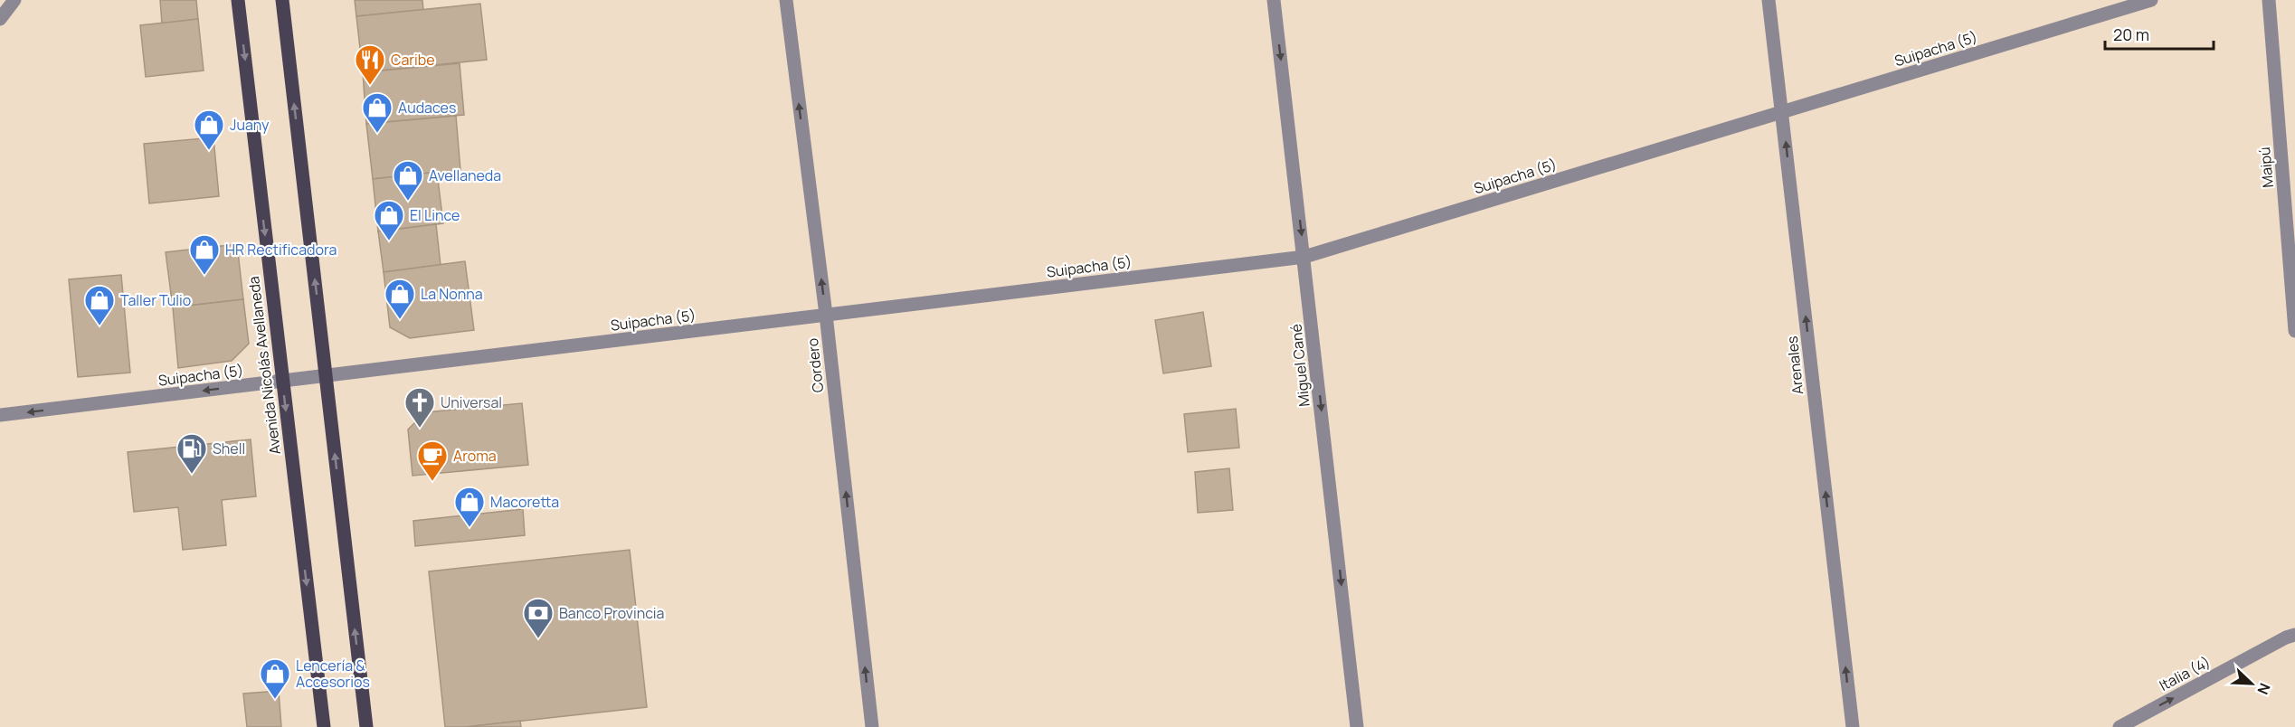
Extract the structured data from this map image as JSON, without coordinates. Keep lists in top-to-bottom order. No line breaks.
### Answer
{"streets":{"main road":["Avenida Nicolás Avellaneda"],"street":["Suipacha (5)","Maipú","Cordero","Miguel Cané","Arenales","Italia (4)"]},"crossings":[["Suipacha (5)","Avenida Nicolás Avellaneda"],["Suipacha (5)","Cordero"],["Suipacha (5)","Miguel Cané"],["Suipacha (5)","Arenales"]],"one_way":["Cordero","Miguel Cané","Arenales","Italia (4)"],"places":{"restaurant":["Caribe"],"shop":["Audaces","Juany","Avellaneda","El Lince","HR Rectificadora","La Nonna","Taller Tulio","Macoretta","Lencería & Accesorios"],"church":["Universal"],"fuel station":["Shell"],"cafe":["Aroma"],"bank":["Banco Provincia"]},"scale_bar":"20 m","north":"bottom right"}
